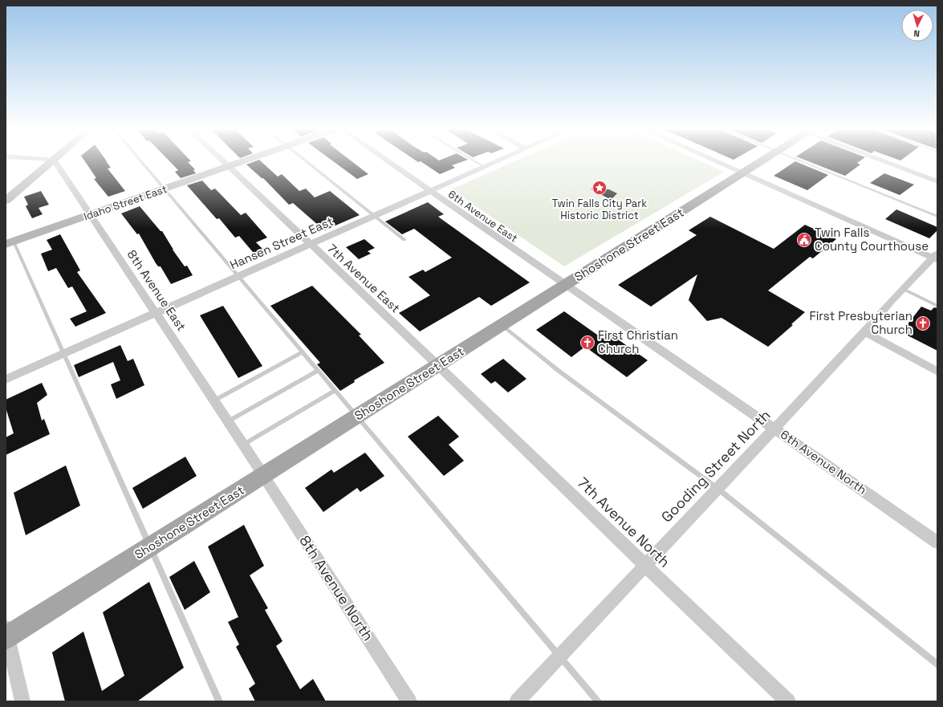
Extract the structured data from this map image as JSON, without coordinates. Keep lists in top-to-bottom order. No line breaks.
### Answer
{"streets":{"main road":["Shoshone Street East"],"street":["Idaho Street East","6th Avenue East","Hansen Street East","7th Avenue East","8th Avenue East","6th Avenue North","Gooding Street North","7th Avenue North","8th Avenue North"]},"crossings":[["Idaho Street East","7th Avenue East"],["Idaho Street East","8th Avenue East"],["6th Avenue East","Hansen Street East"],["6th Avenue East","Shoshone Street East"],["6th Avenue East","6th Avenue North"],["Hansen Street East","7th Avenue East"],["Hansen Street East","8th Avenue East"],["Shoshone Street East","7th Avenue East"],["Shoshone Street East","8th Avenue East"],["Shoshone Street East","6th Avenue North"],["Shoshone Street East","7th Avenue North"],["Shoshone Street East","8th Avenue North"],["7th Avenue East","7th Avenue North"],["8th Avenue East","8th Avenue North"],["6th Avenue North","Gooding Street North"],["Gooding Street North","7th Avenue North"]],"places":{"place":["Twin Falls City Park Historic District"],"public building":["Twin Falls County Courthouse"],"church":["First Presbyterian Church","First Christian Church"]},"north":"bottom"}
